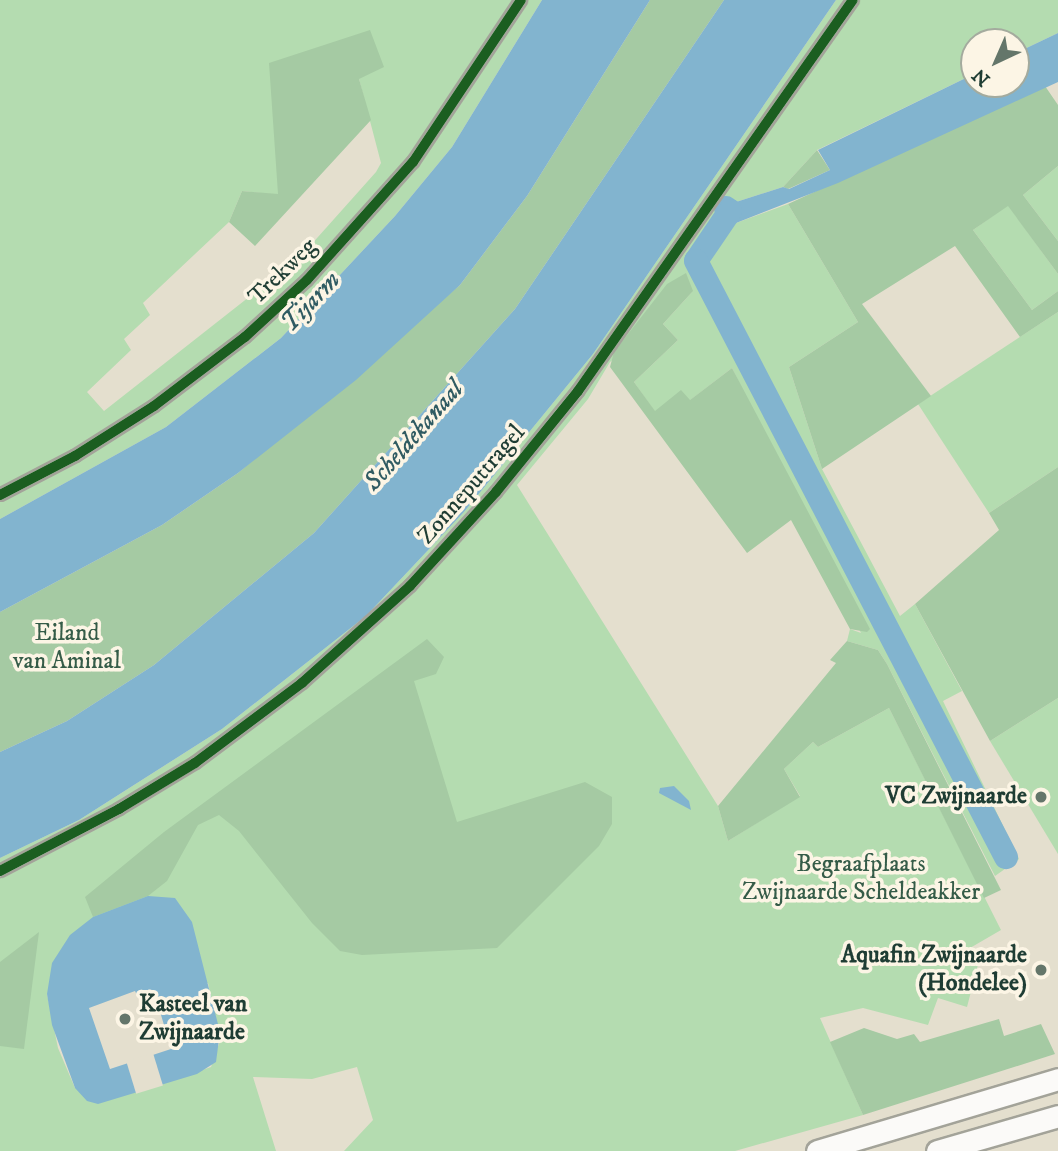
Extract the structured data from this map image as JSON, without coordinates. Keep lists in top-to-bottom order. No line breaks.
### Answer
{"streets":{"street":["Trekweg","Zonneputtragel"]},"water":["Tijarm","Scheldekanaal"],"parks":["Eiland van Aminal","Begraafplaats Zwijnaarde Scheldeakker"],"places":["VC Zwijnaarde","Aquafin Zwijnaarde (Hondelee)","Kasteel van Zwijnaarde"],"north":"bottom left"}
